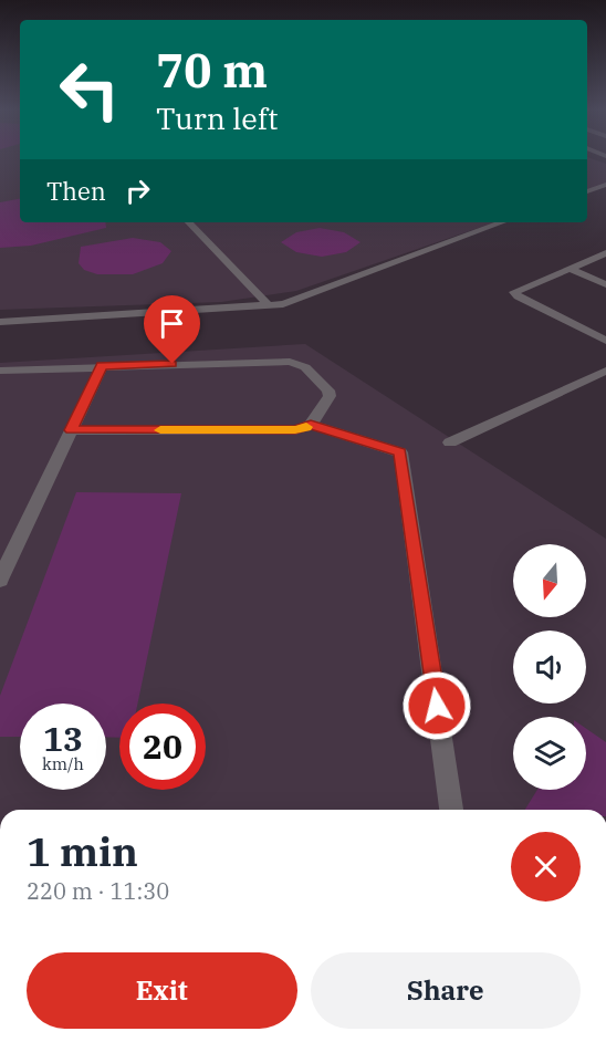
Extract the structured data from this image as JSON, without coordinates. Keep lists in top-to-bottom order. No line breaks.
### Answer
{"north":"bottom","page":{"turn":["70 m","Turn left"],"then":"Then","speed":"13 km/h","limit":"20","heading":["1 min","220 m · 11:30"],"buttons":["Exit","Share"]}}
